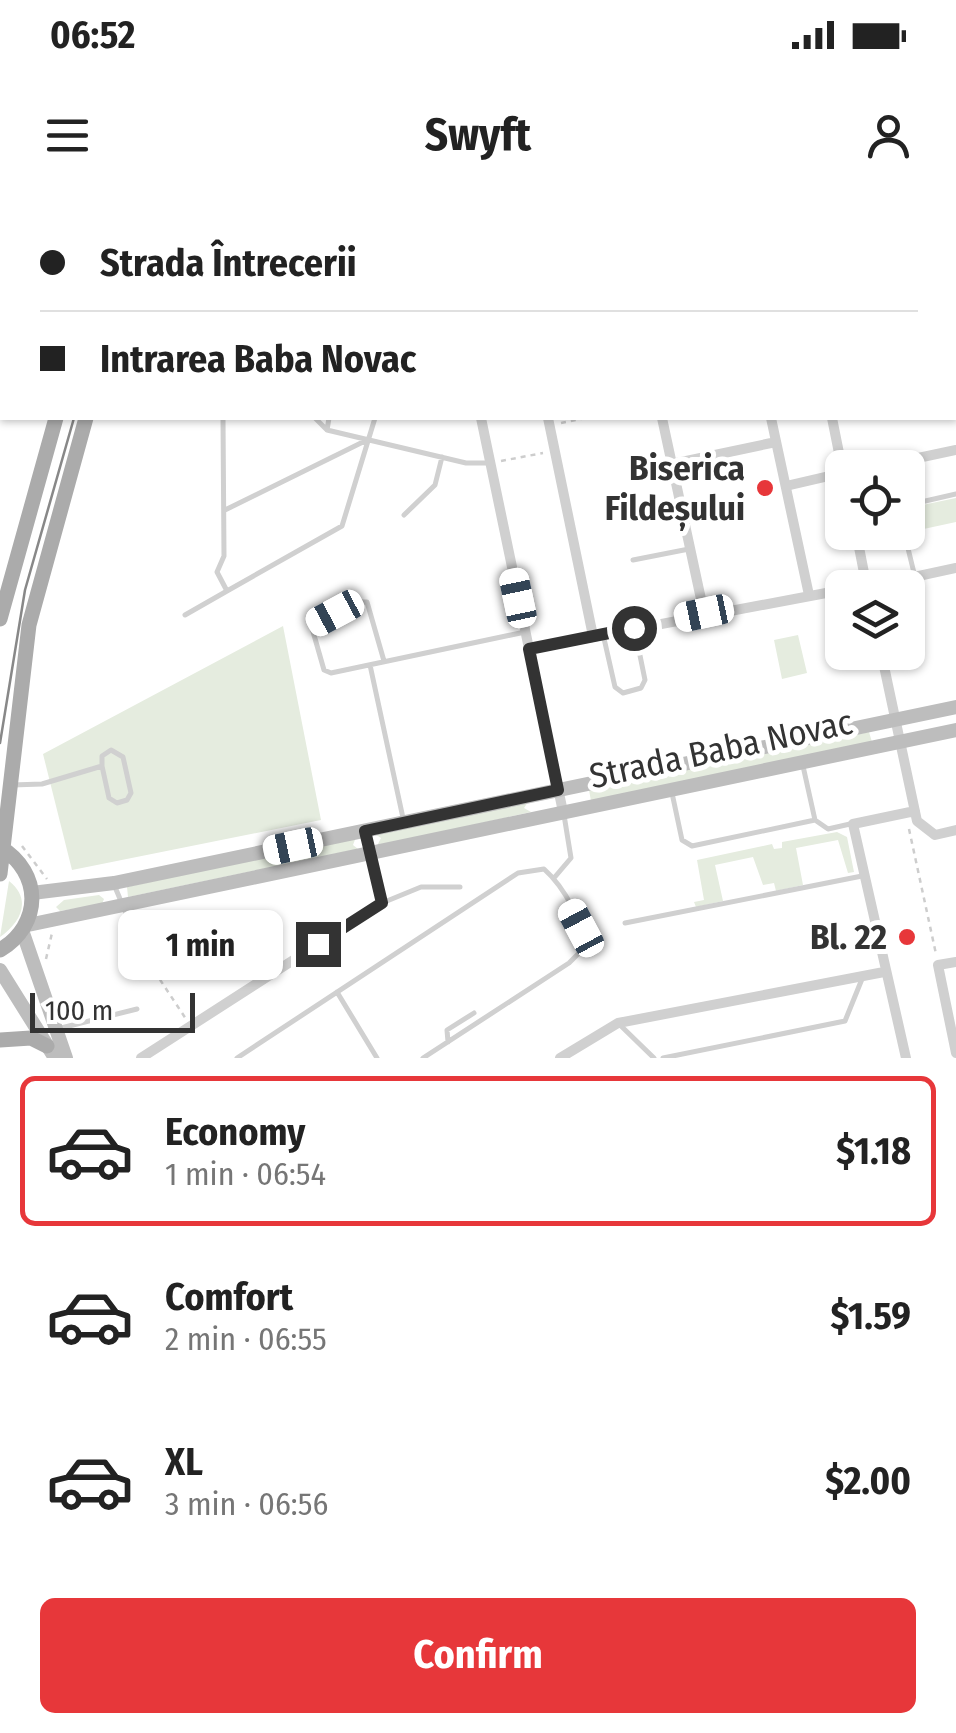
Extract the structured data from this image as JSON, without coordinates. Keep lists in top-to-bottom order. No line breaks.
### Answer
{"streets":{"main road":["Strada Baba Novac"]},"places":["Biserica Fildeșului","Bl. 22"],"scale_bar":"100 m","page":{"status":"06:52","header":"Swyft","banner":["Strada Întrecerii","Intrarea Baba Novac"],"bubble":"1 min","scale":"100 m","list":[{"name":"Economy","note":"1 min · 06:54","value":"$1.18"},{"name":"Comfort","note":"2 min · 06:55","value":"$1.59"},{"name":"XL","note":"3 min · 06:56","value":"$2.00"}],"buttons":"Confirm"}}
